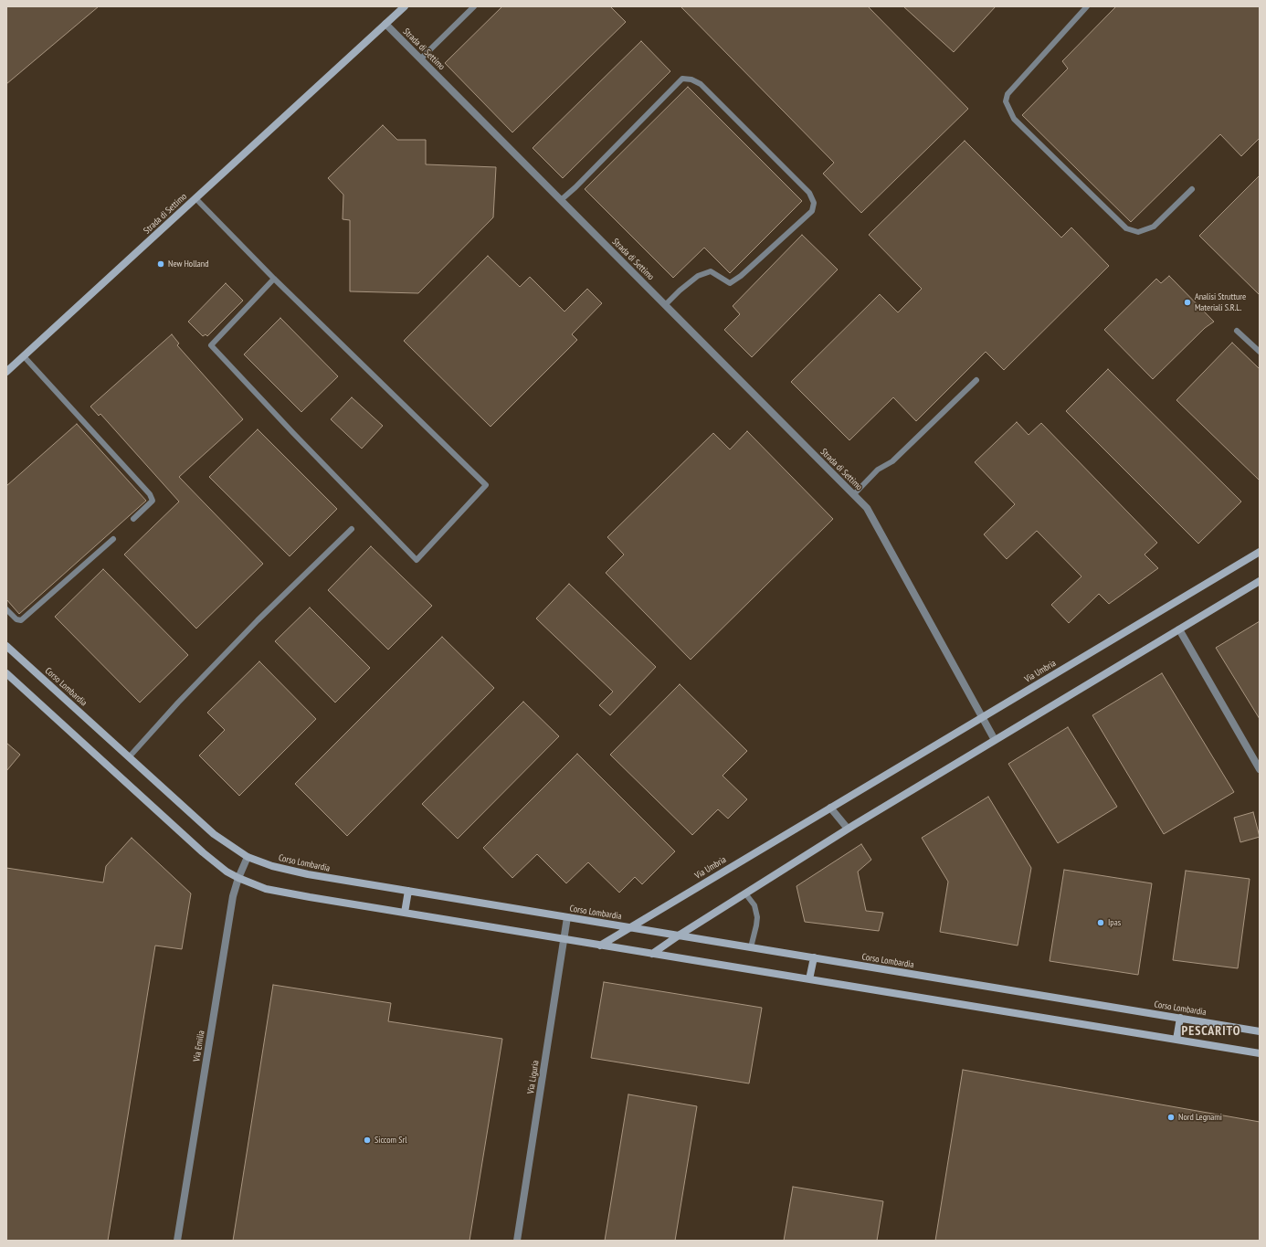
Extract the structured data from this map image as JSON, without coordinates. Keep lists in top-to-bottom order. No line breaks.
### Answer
{"streets":{"street":["Strada di Settimo","Via Umbria","Corso Lombardia","Via Emilia","Via Liguria"]},"crossings":[["Strada di Settimo","Via Umbria"],["Via Umbria","Corso Lombardia"],["Corso Lombardia","Via Emilia"],["Corso Lombardia","Via Liguria"]],"districts":["PESCARITO"],"places":["New Holland","Analisi Strutture Materiali S.R.L.","Ipas","Nord Legnami","Siccom Srl"]}
